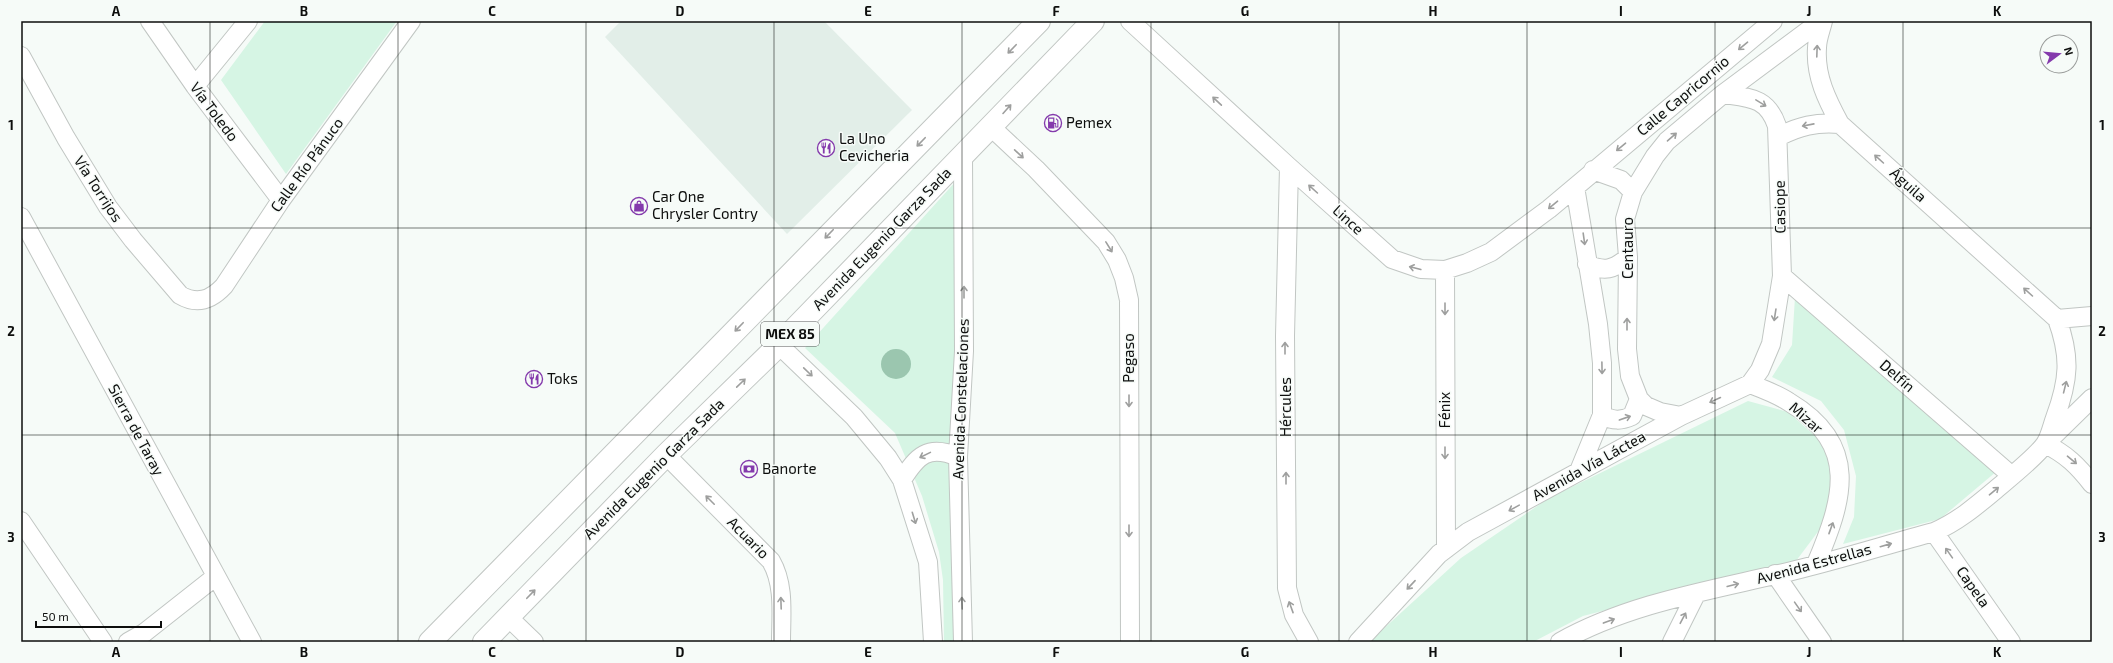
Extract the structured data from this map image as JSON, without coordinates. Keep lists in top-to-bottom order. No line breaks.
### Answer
{"streets":{"highway":["Avenida Eugenio Garza Sada","MEX 85"],"street":["Calle Capricornio","Vía Toledo","Calle Río Pánuco","Águila","Vía Torrijos","Casiope","Lince","Centauro","Pegaso","Delfín","Avenida Constelaciones","Hércules","Fénix","Mizar","Sierra de Taray","Avenida Vía Láctea","Acuario","Avenida Estrellas","Capela"]},"crossings":[["Calle Capricornio","Lince"],["Vía Toledo","Calle Río Pánuco"],["Calle Río Pánuco","Vía Torrijos"],["Águila","Centauro"],["Águila","Avenida Estrellas"],["Casiope","Delfín"],["Lince","Hércules"],["Lince","Fénix"],["Avenida Eugenio Garza Sada","Pegaso"],["Avenida Eugenio Garza Sada","Avenida Constelaciones"],["Avenida Eugenio Garza Sada","Acuario"],["Delfín","Avenida Estrellas"],["Fénix","Avenida Vía Láctea"],["Mizar","Avenida Vía Láctea"],["Mizar","Avenida Estrellas"],["Avenida Estrellas","Capela"]],"one_way":["Calle Capricornio","Águila","Lince","Pegaso","Hércules","Mizar","Avenida Vía Láctea","Avenida Estrellas"],"places":{"fuel station":["Pemex"],"restaurant":["La Uno Cevicheria","Toks"],"shop":["Car One Chrysler Contry"],"bank":["Banorte"]},"scale_bar":"50 m","north":"right","grid":{"columns":["A","B","C","D","E","F","G","H","I","J","K"],"rows":["1","2","3"]}}
